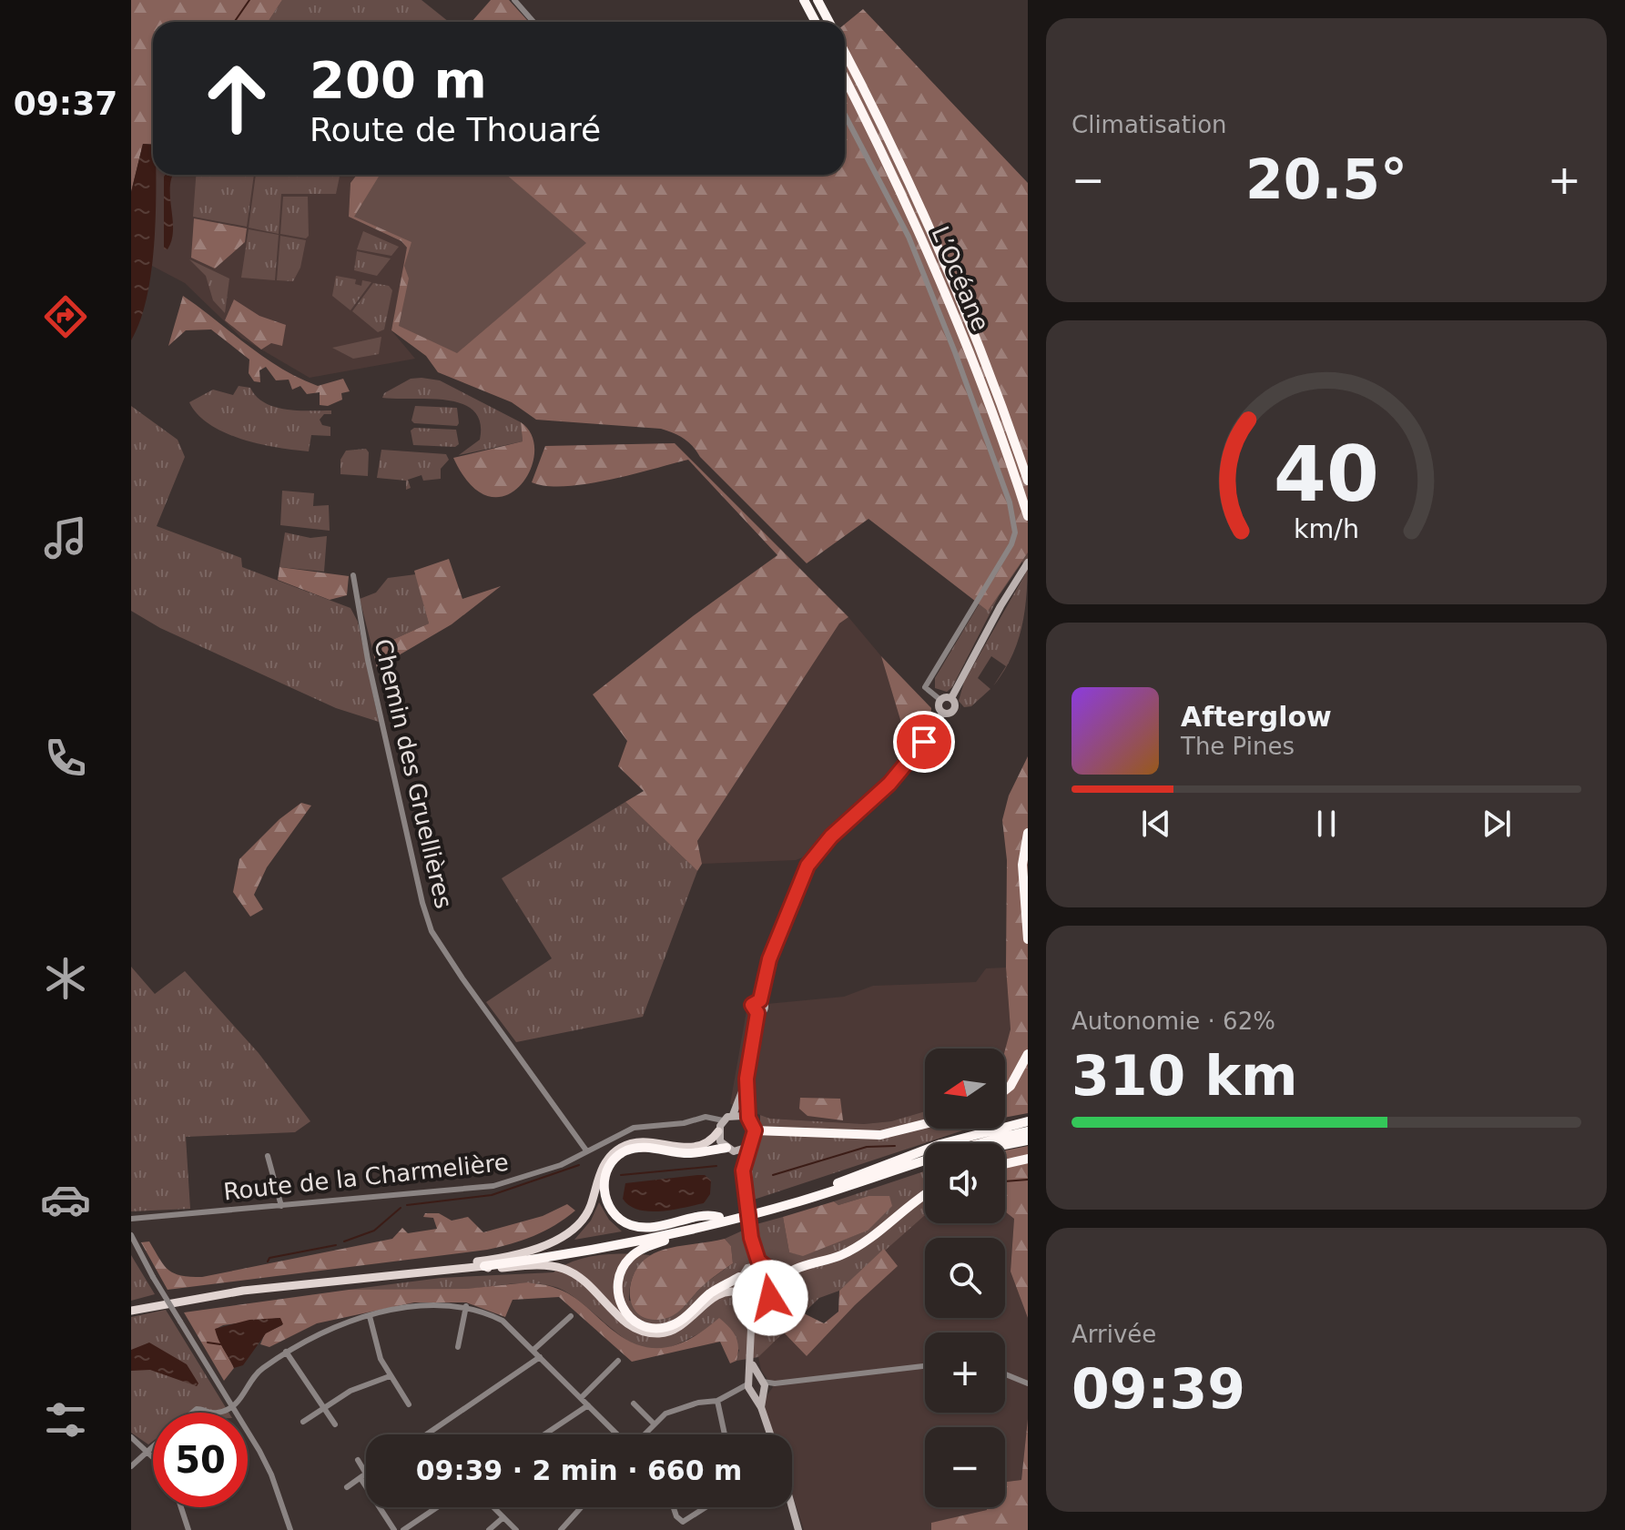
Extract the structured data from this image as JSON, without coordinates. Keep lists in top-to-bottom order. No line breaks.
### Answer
{"streets":{"highway":["L’Océane"],"street":["Chemin des Gruellières","Route de la Charmelière"]},"crossings":[["Chemin des Gruellières","Route de la Charmelière"]],"north":"left","page":{"tabs":"09:37","tile":["Climatisation",["Autonomie · 62%","310 km"],["Arrivée","09:39"]],"turn":["200 m","Route de Thouaré"],"heat":["−","20.5°","+"],"song":["Afterglow","The Pines"],"map_buttons":["+","−"],"limit":"50","trip":"09:39 · 2 min · 660 m","gauge":["40","km/h"]}}
